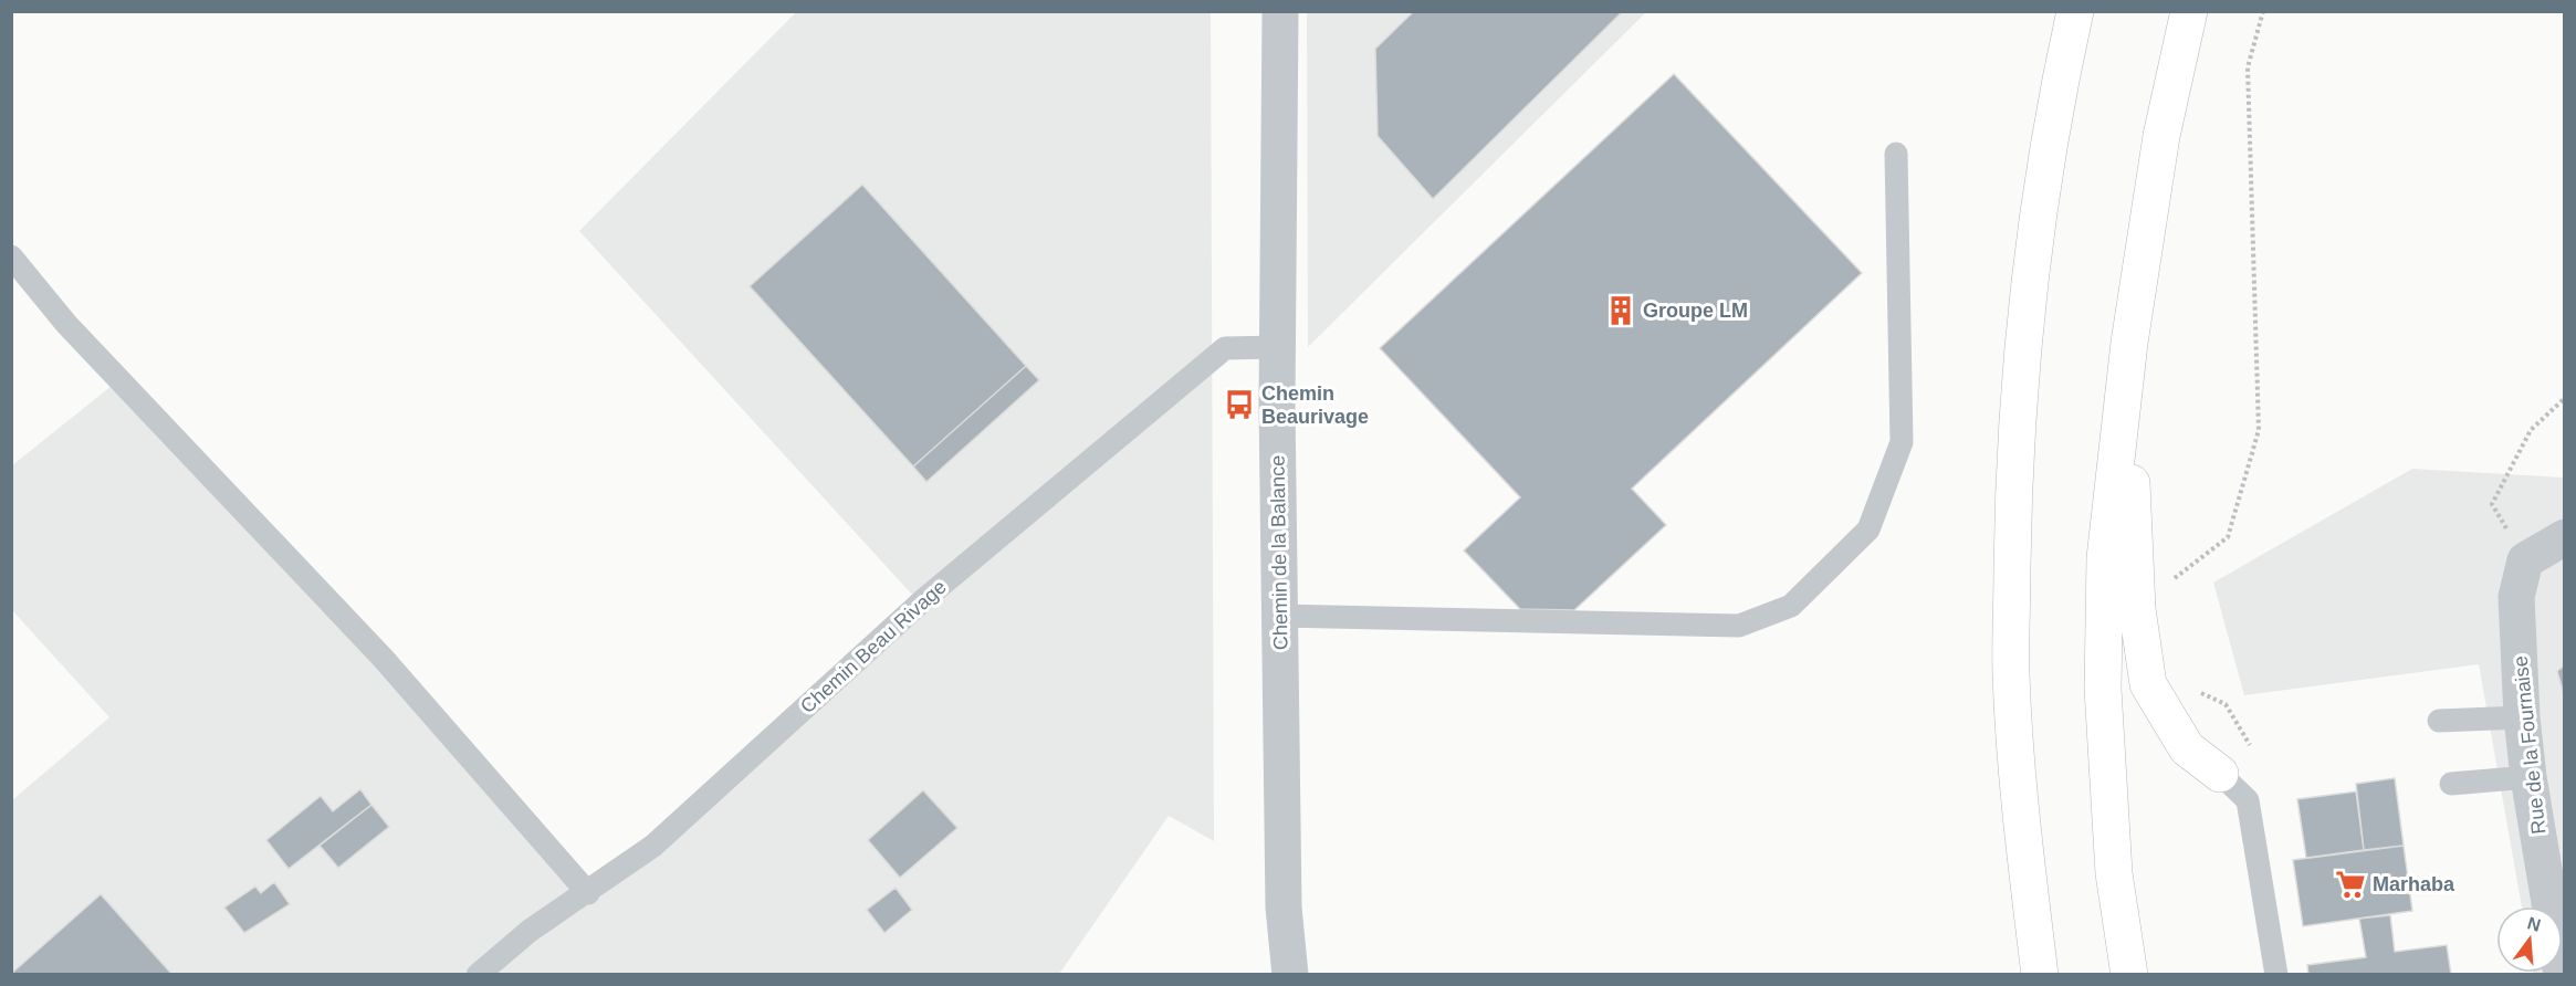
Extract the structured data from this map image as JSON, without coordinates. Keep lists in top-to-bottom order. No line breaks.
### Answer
{"streets":{"street":["Chemin de la Balance","Rue de la Fournaise"],"lane":["Chemin Beau Rivage"]},"crossings":[["Chemin de la Balance","Chemin Beau Rivage"]],"places":{"building":["Groupe LM"],"bus stop":["Chemin Beaurivage"],"supermarket":["Marhaba"]},"north":"top"}
